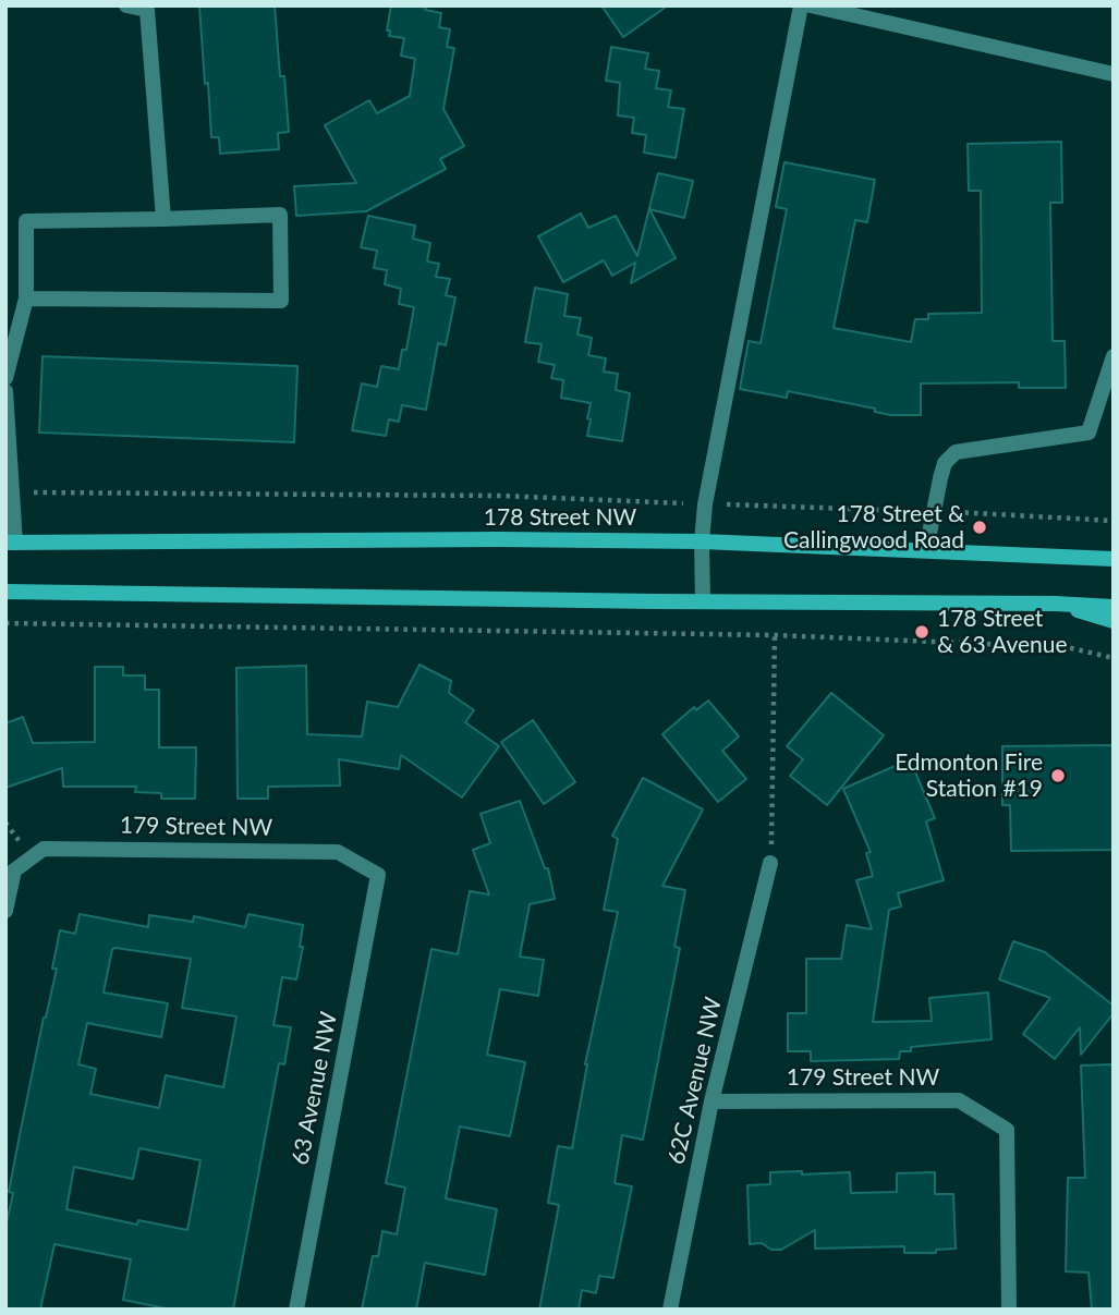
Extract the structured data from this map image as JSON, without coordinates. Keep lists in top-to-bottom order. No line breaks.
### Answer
{"streets":{"main road":["178 Street NW"],"street":["179 Street NW","62C Avenue NW","63 Avenue NW"]},"crossings":[["179 Street NW","62C Avenue NW"],["179 Street NW","63 Avenue NW"]],"places":["178 Street & Callingwood Road","178 Street & 63 Avenue","Edmonton Fire Station #19"]}
